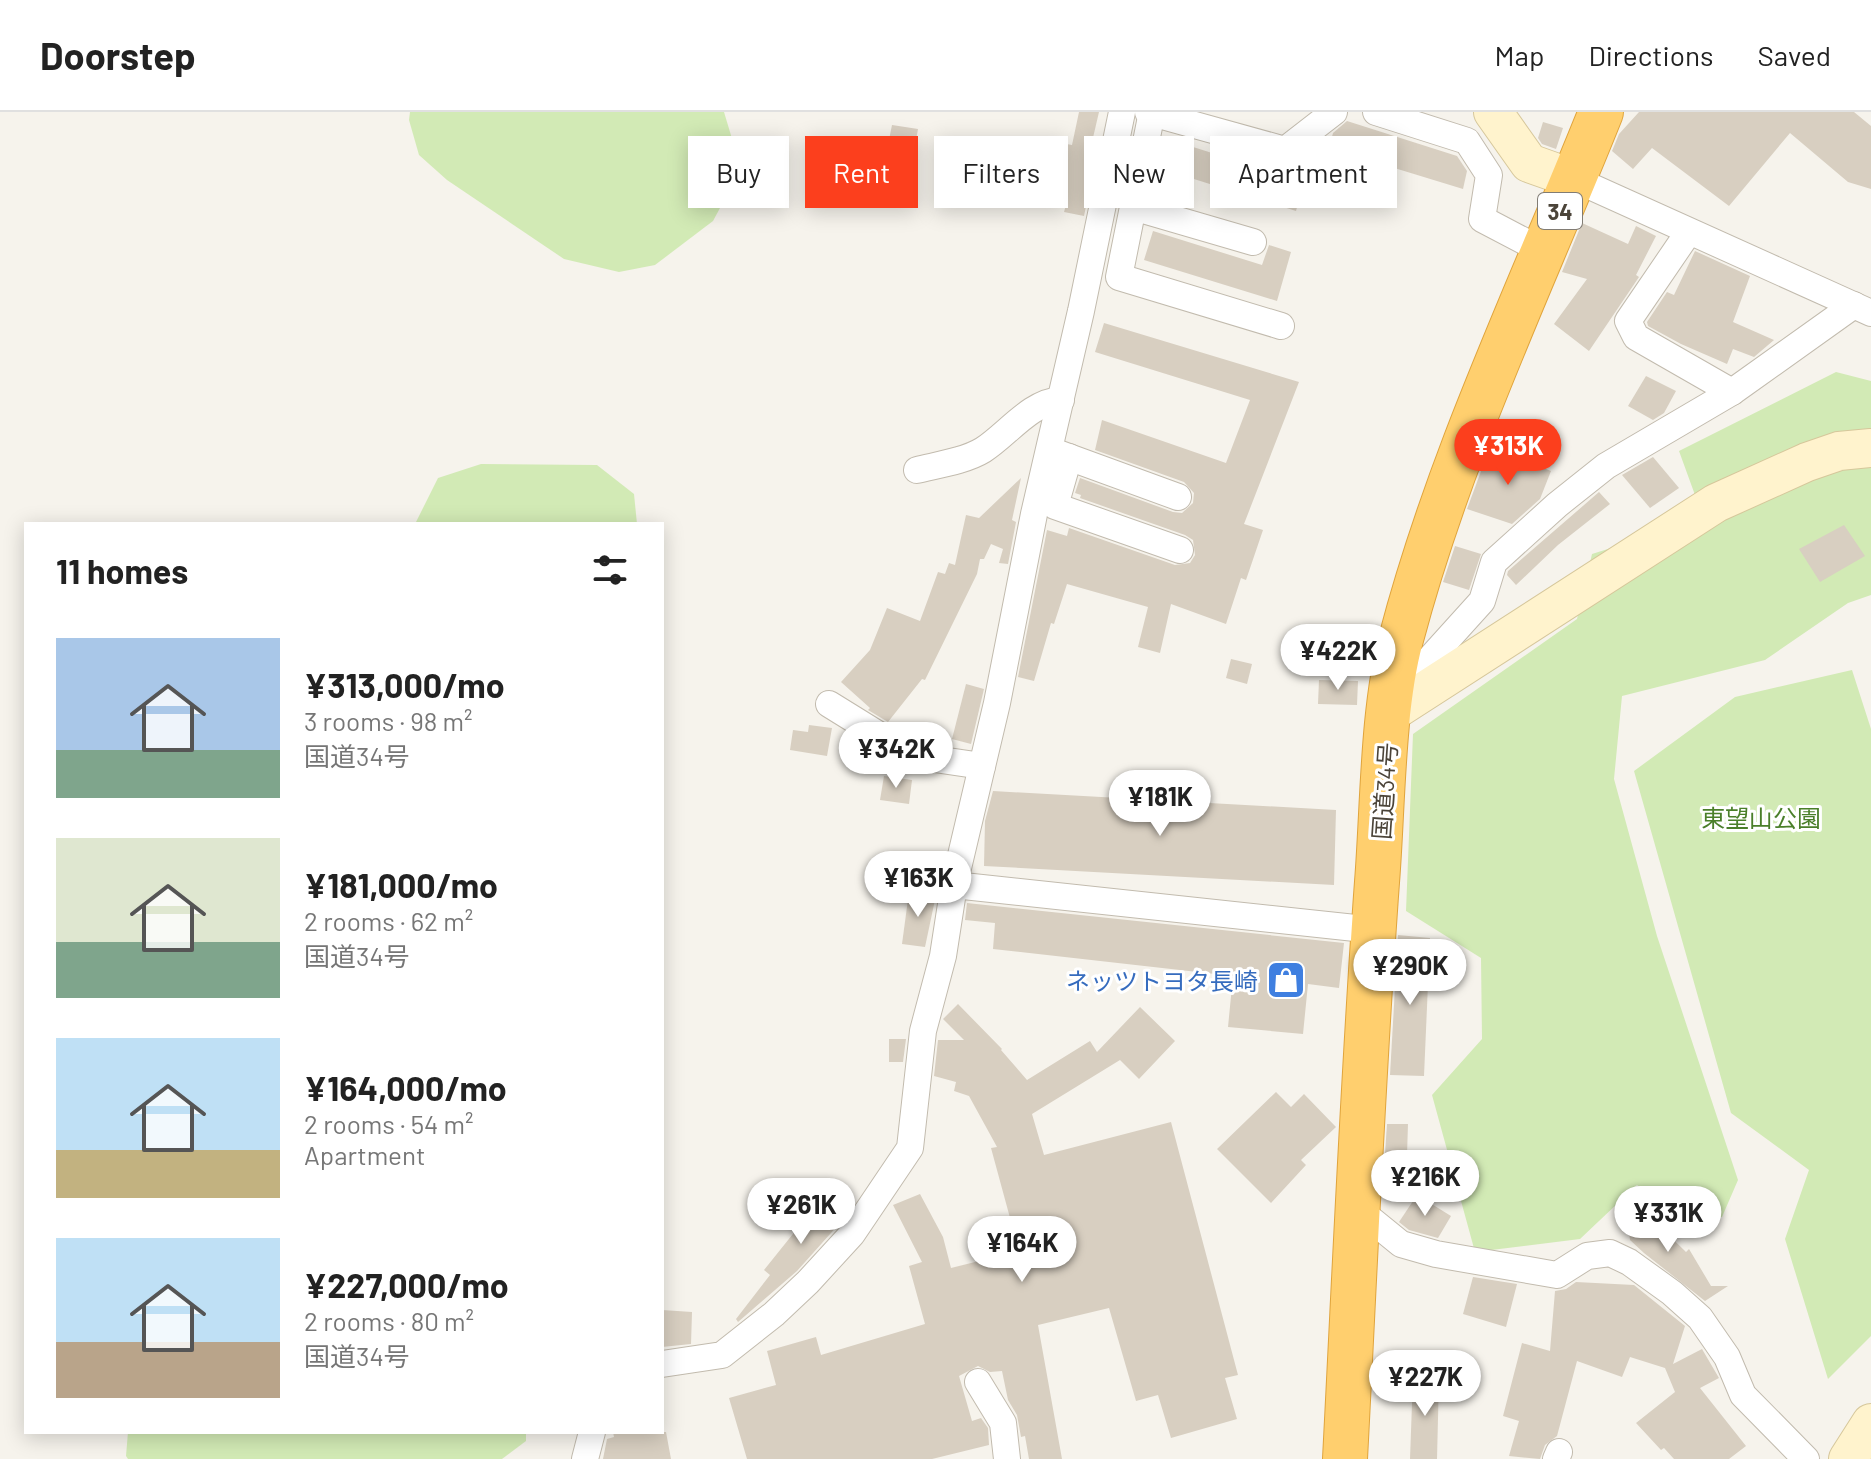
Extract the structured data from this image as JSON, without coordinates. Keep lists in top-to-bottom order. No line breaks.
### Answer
{"streets":{"highway":["34","国道34号"]},"parks":["東望山公園"],"places":{"shop":["ネッツトヨタ長崎"]},"page":{"header":"Doorstep","nav":["Map","Directions","Saved"],"chip":["Buy","Rent","Filters","New","Apartment"],"price":["¥313K","¥422K","¥342K","¥181K","¥163K","¥290K","¥216K","¥261K","¥331K","¥164K","¥227K"],"heading":"11 homes","list":[{"name":"¥313,000/mo","note":"3 rooms · 98 m² · 国道34号"},{"name":"¥181,000/mo","note":"2 rooms · 62 m² · 国道34号"},{"name":"¥164,000/mo","note":"2 rooms · 54 m² · Apartment"},{"name":"¥227,000/mo","note":"2 rooms · 80 m² · 国道34号"}]}}
